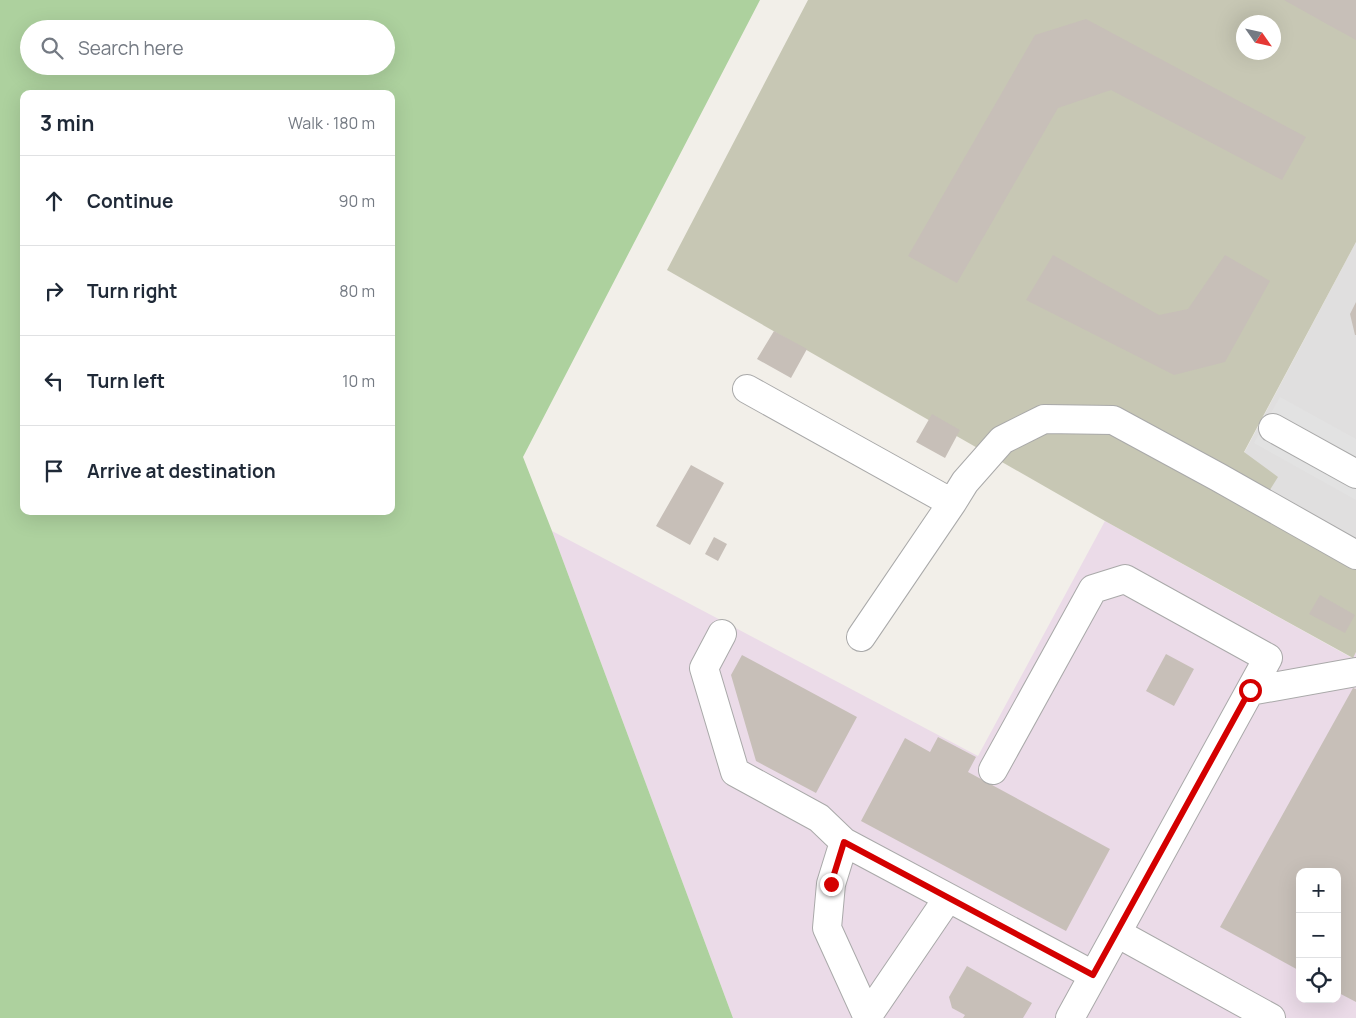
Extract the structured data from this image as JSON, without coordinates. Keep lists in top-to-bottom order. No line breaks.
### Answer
{"north":"bottom right","page":{"search":"Search here","heading":["3 min","Walk · 180 m"],"list":[["Continue","90 m"],["Turn right","80 m"],["Turn left","10 m"],"Arrive at destination"],"map_buttons":["+","−"]}}
